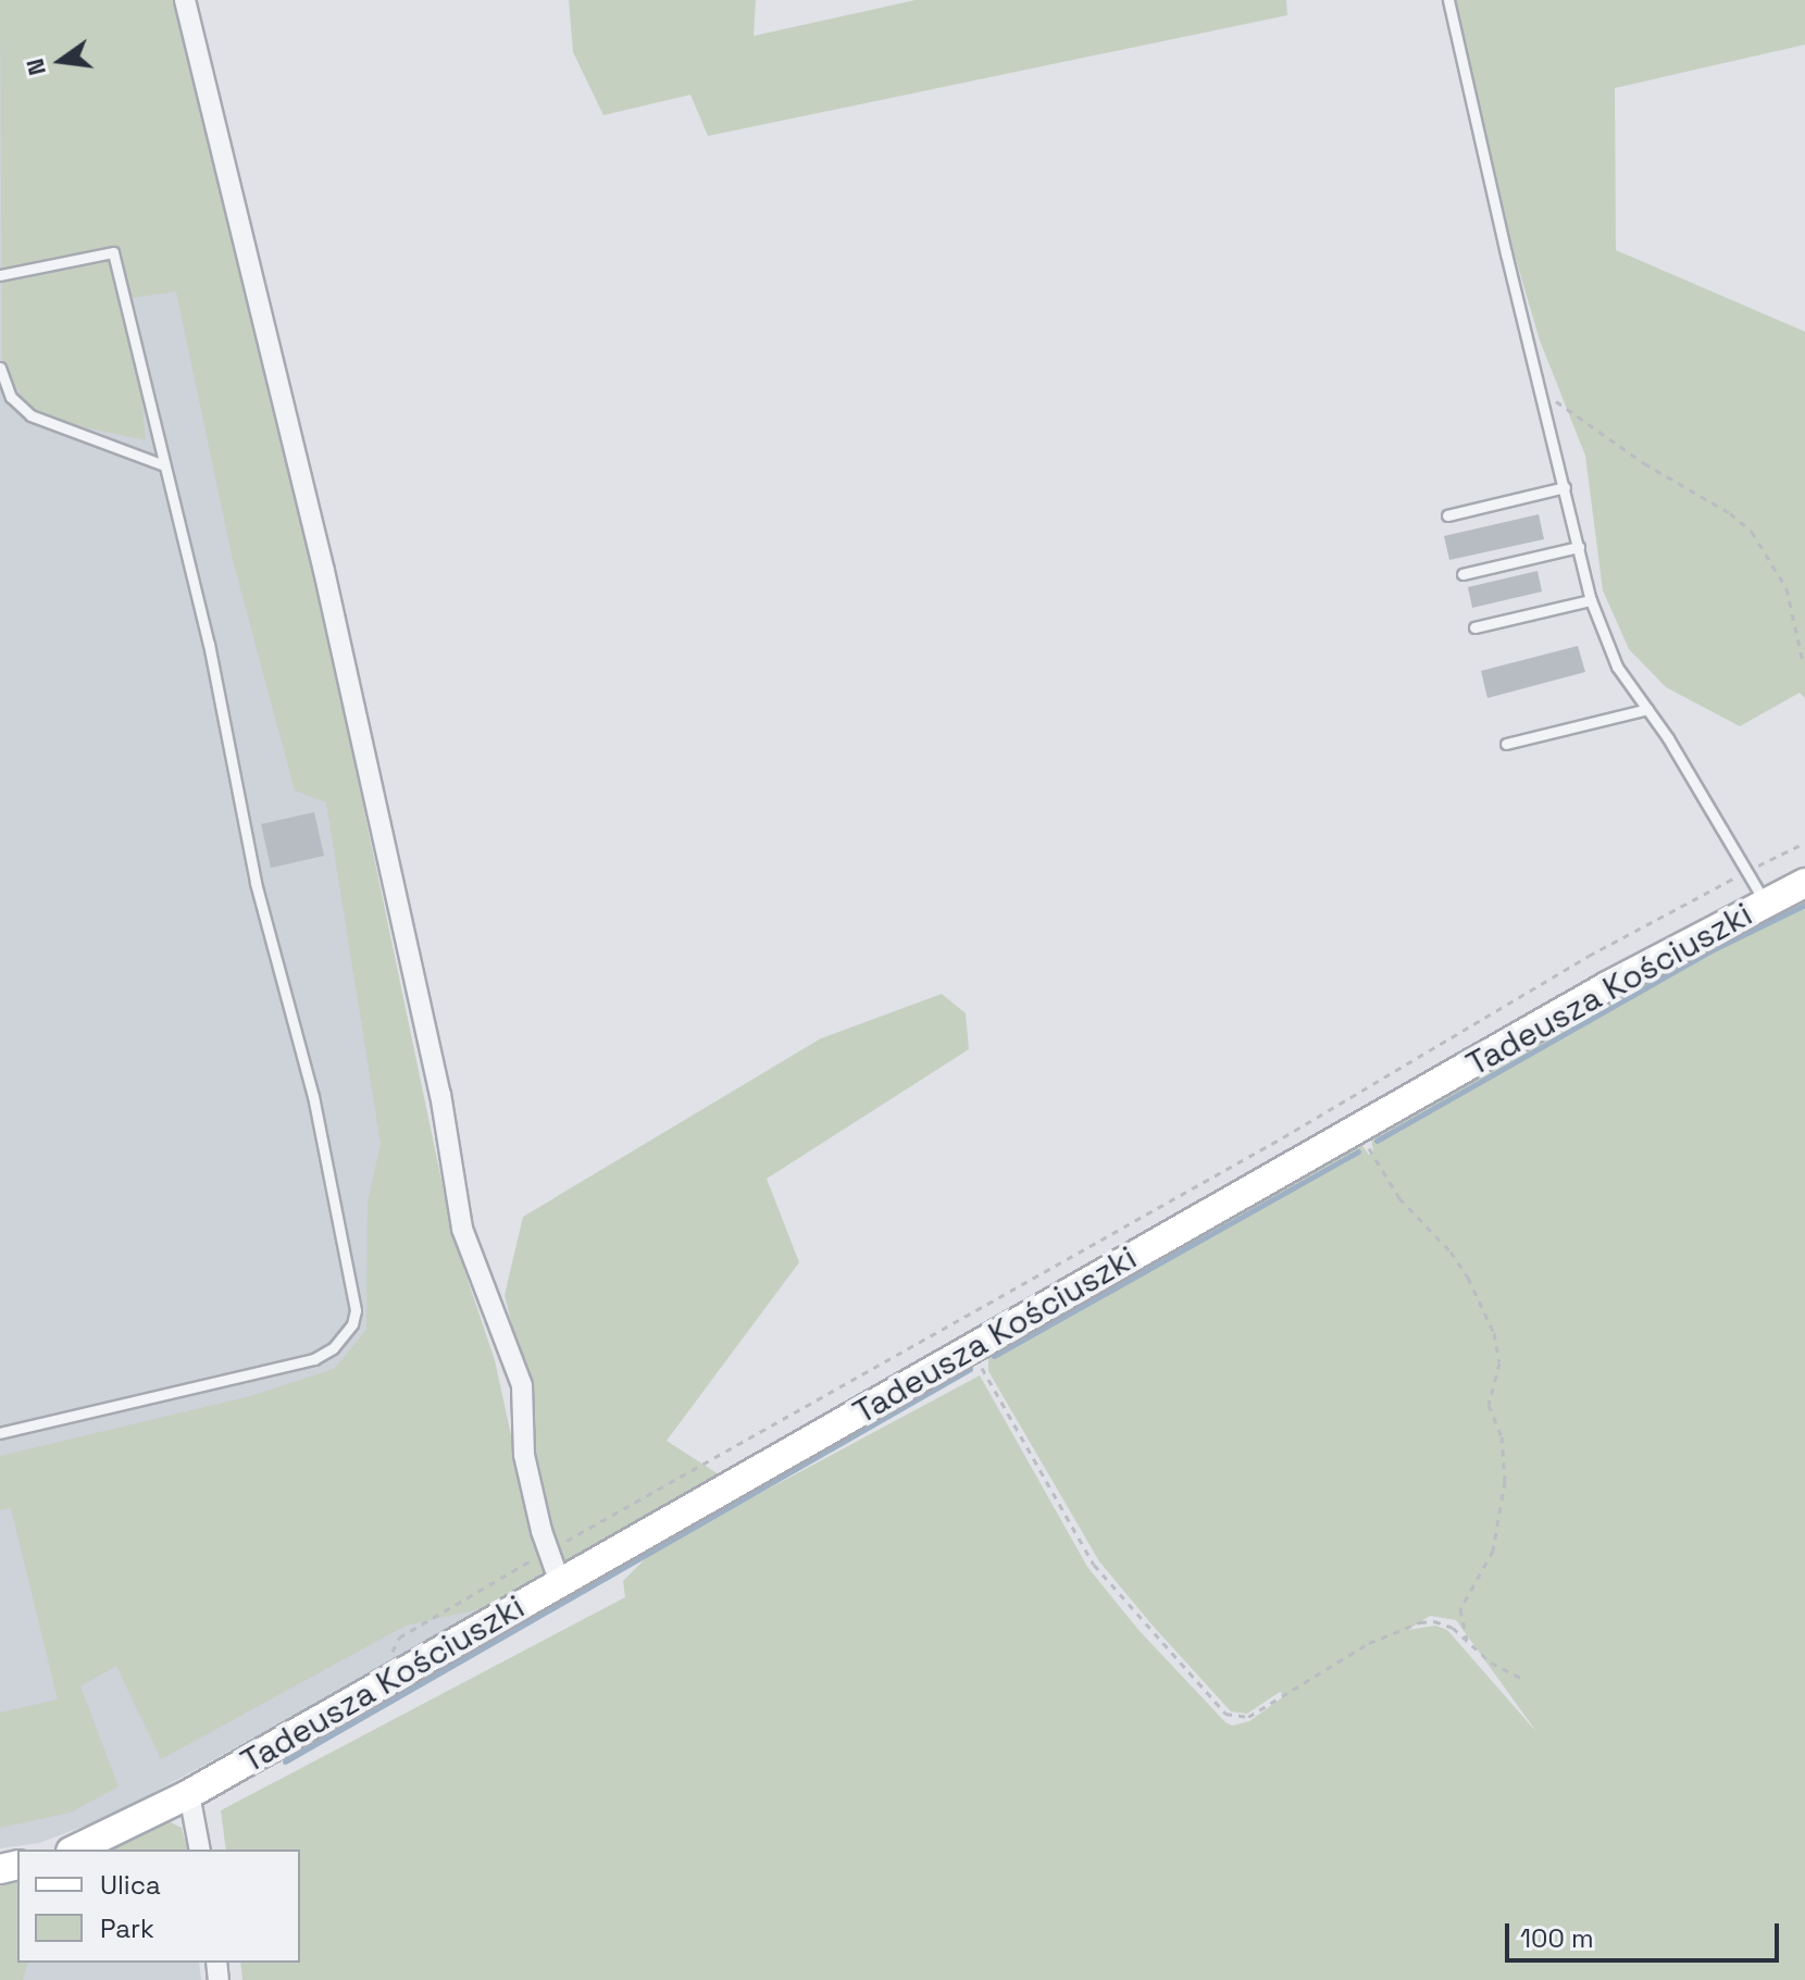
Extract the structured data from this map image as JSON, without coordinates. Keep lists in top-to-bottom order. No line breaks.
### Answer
{"streets":{"main road":["Tadeusza Kościuszki"]},"legend":["Ulica","Park"],"scale_bar":"100 m","north":"left"}
